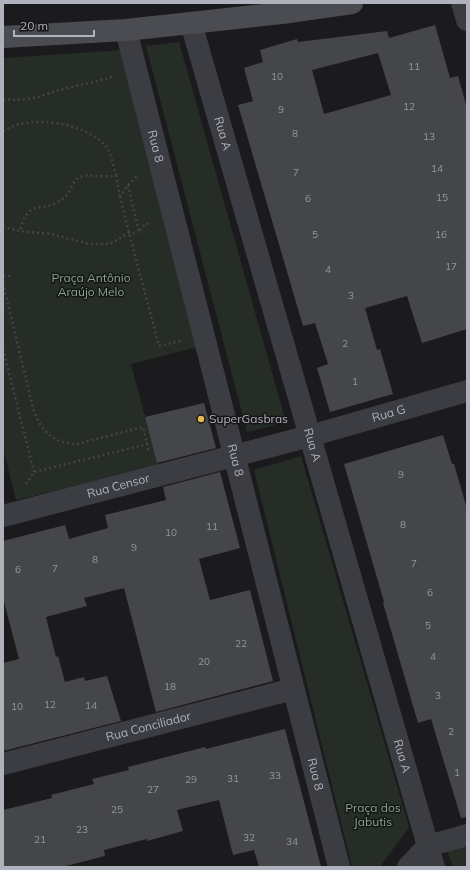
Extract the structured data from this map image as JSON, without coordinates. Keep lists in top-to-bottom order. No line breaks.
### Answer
{"streets":{"street":["Rua A","Rua 8","Rua G","Rua Censor","Rua Conciliador"]},"crossings":[["Rua A","Rua G"],["Rua 8","Rua G"],["Rua 8","Rua Censor"],["Rua 8","Rua Conciliador"],["Rua G","Rua Censor"]],"parks":["Praça Antônio Araújo Melo","Praça dos Jabutis"],"places":["SuperGasbras"],"house_numbers":["11","10","12","9","8","13","14","7","15","6","5","16","17","4","3","2","1","9","8","11","10","9","8","7","7","6","6","5","22","4","20","18","3","12","14","10","2","1","33","31","29","27","25","23","32","21","34"],"scale_bar":"20 m"}
